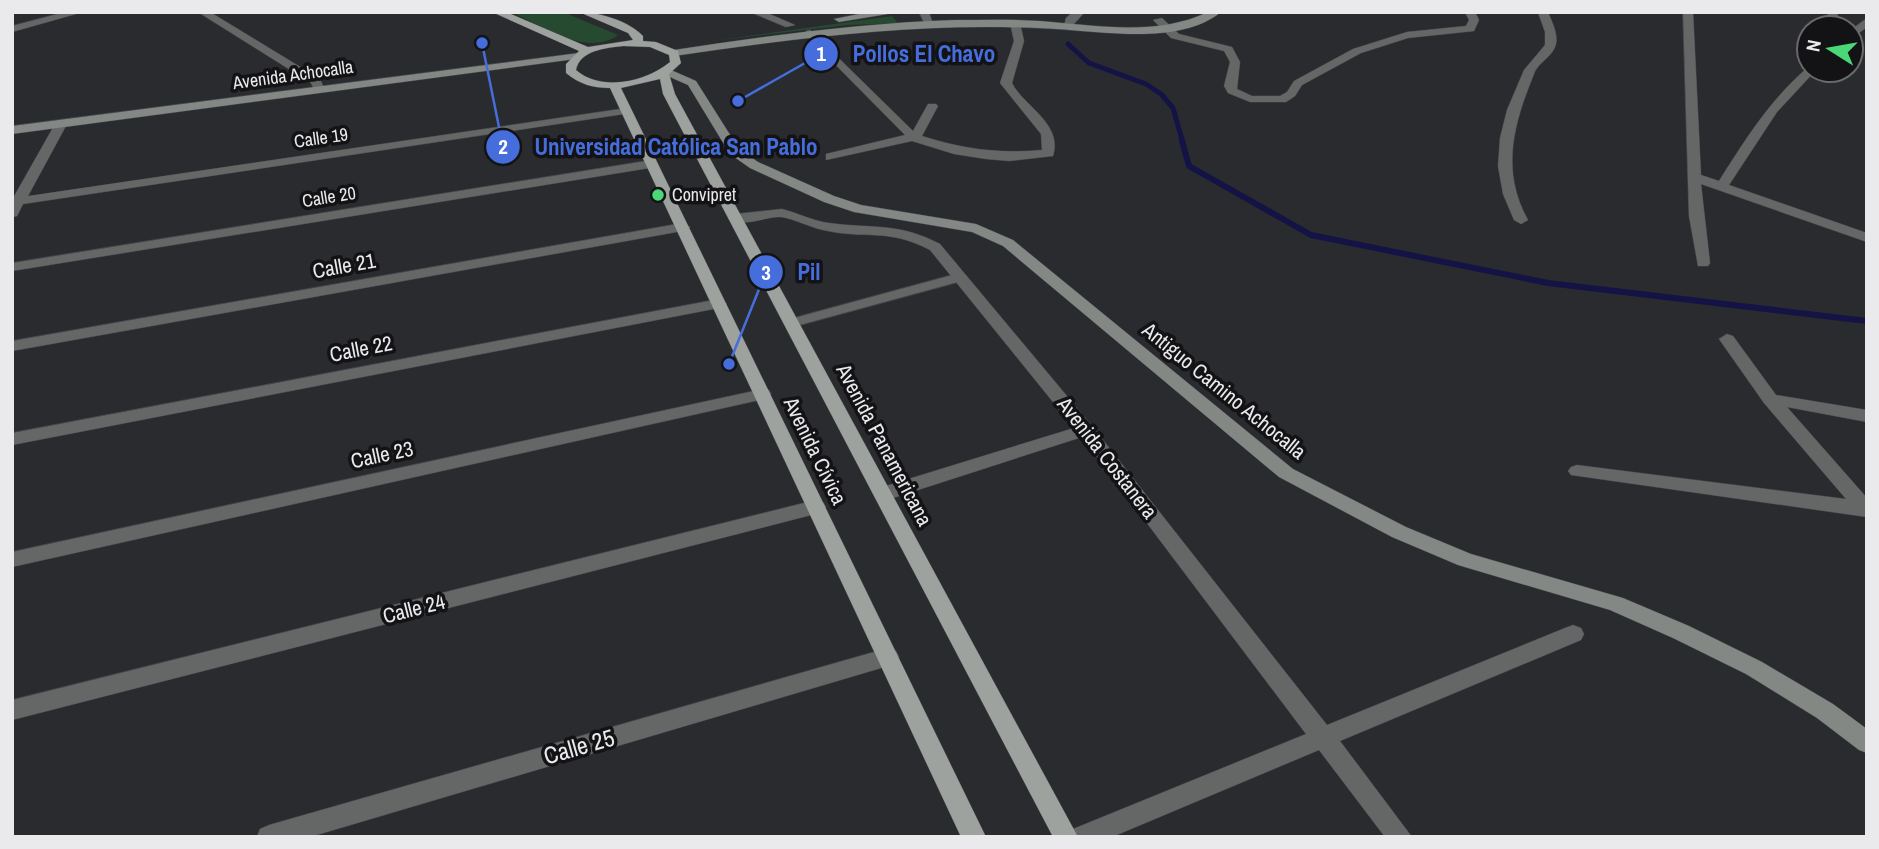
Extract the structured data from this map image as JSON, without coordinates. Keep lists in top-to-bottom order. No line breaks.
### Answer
{"streets":{"main road":["Avenida Panamericana","Avenida Cívica"],"street":["Avenida Achocalla","Calle 19","Calle 20","Calle 21","Calle 22","Antiguo Camino Achocalla","Calle 23","Avenida Costanera","Calle 24","Calle 25"]},"crossings":[["Calle 19","Avenida Cívica"],["Calle 20","Avenida Cívica"],["Calle 21","Avenida Cívica"],["Calle 22","Avenida Cívica"],["Antiguo Camino Achocalla","Avenida Panamericana"],["Avenida Panamericana","Avenida Costanera"],["Avenida Cívica","Calle 23"],["Avenida Cívica","Calle 24"],["Avenida Cívica","Calle 25"]],"places":["Universidad Católica San Pablo","Pollos El Chavo","Convipret","Pil"],"north":"left"}
